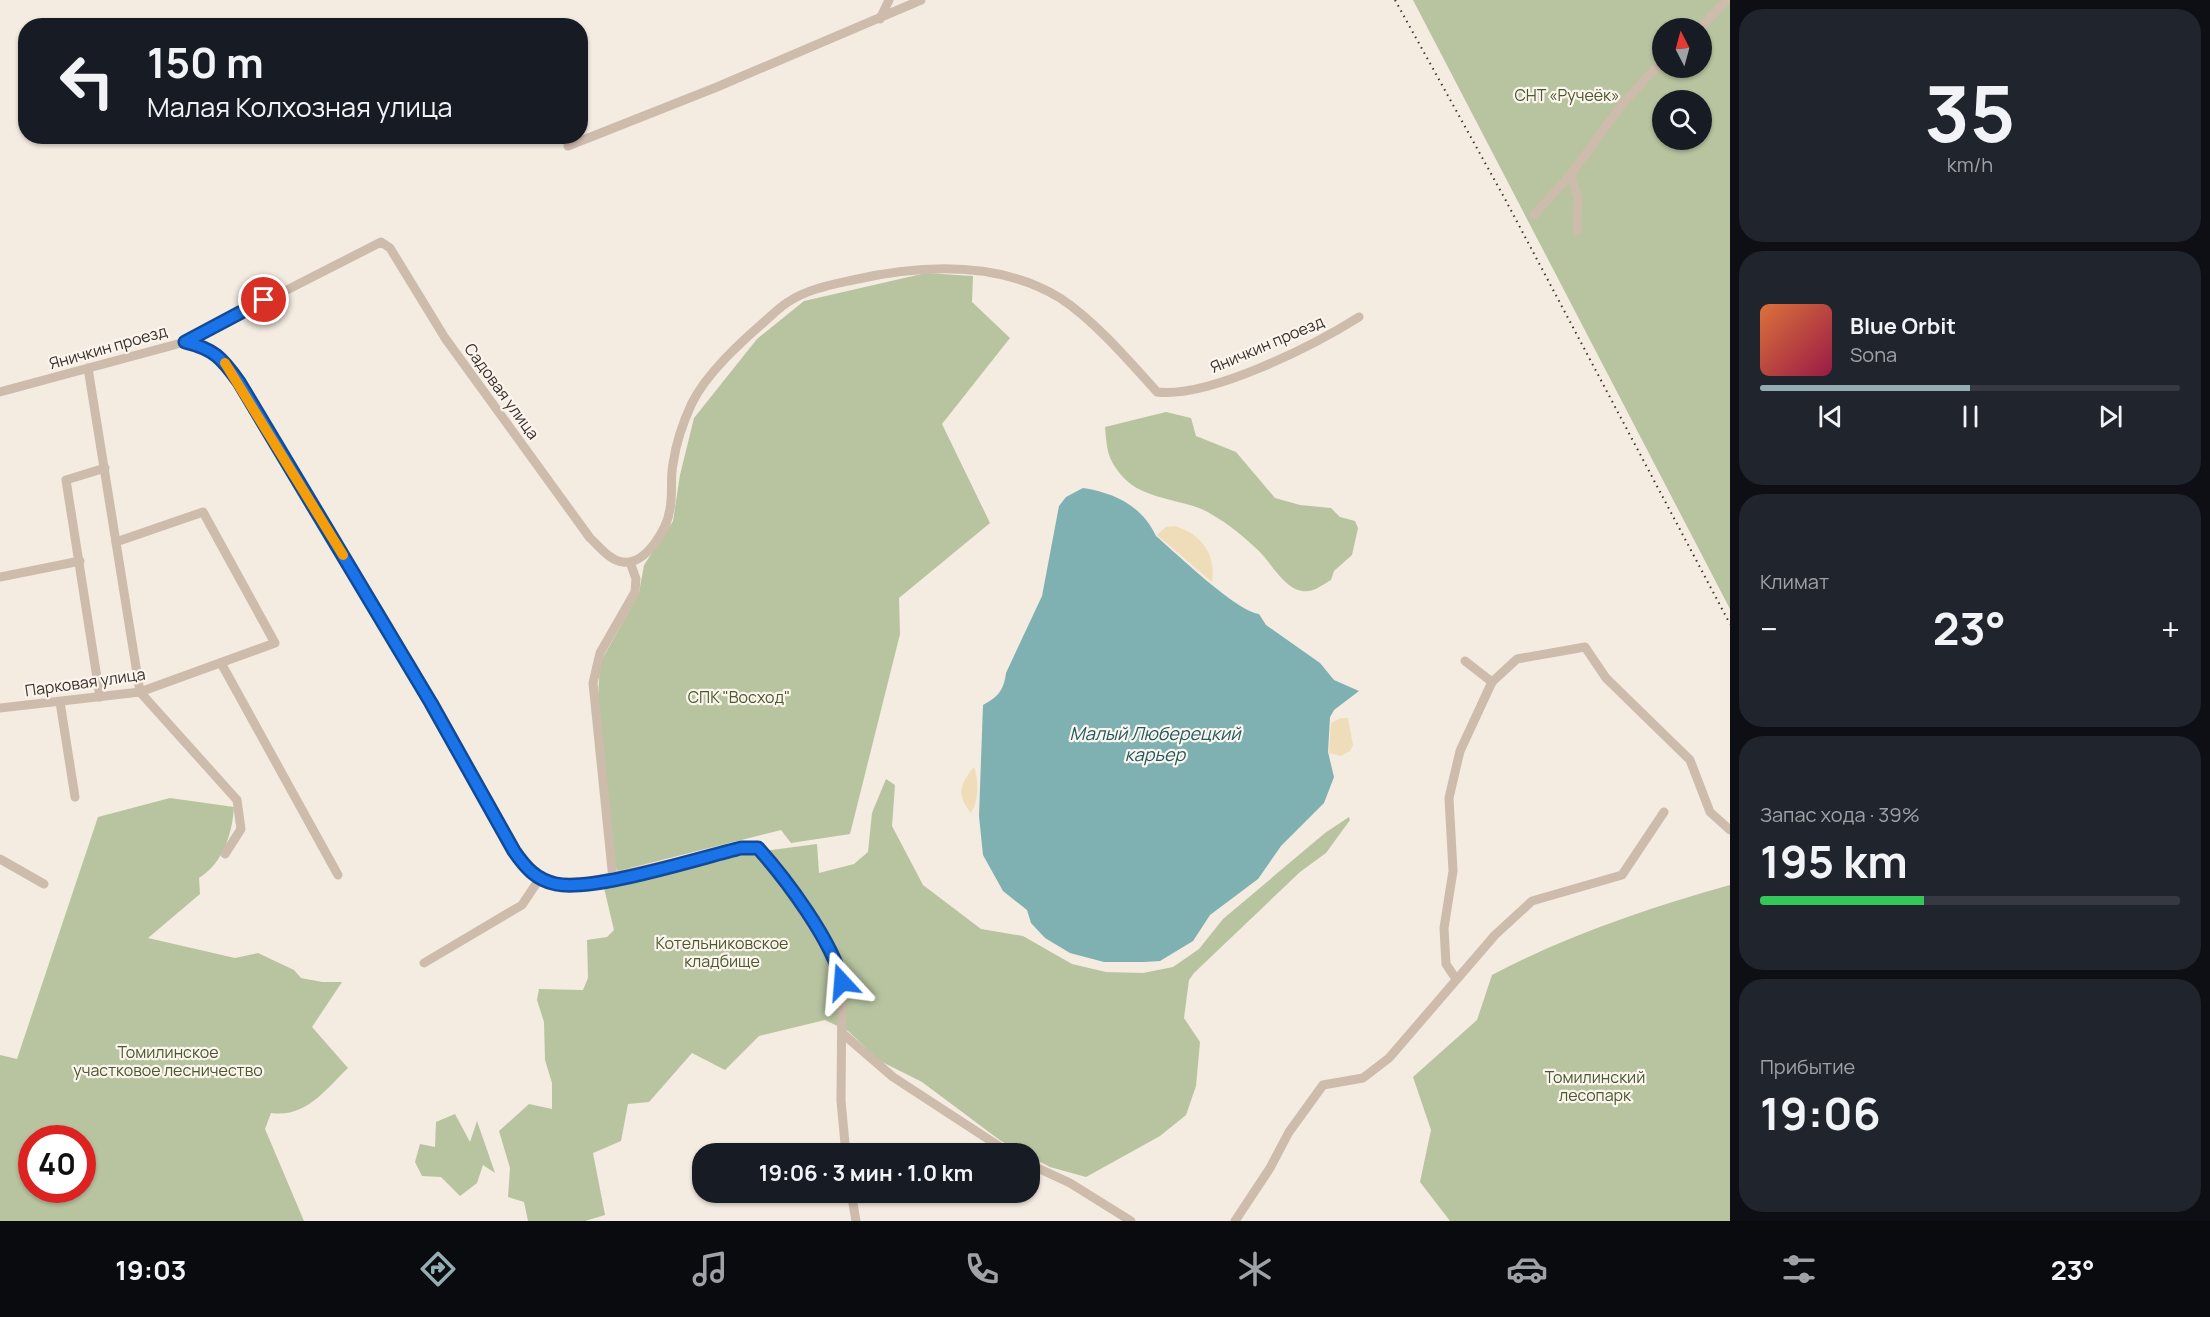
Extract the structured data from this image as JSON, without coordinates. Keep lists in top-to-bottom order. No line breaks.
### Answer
{"streets":{"street":["Яничкин проезд","Садовая улица","Парковая улица"]},"crossings":[["Яничкин проезд","Садовая улица"]],"water":["Малый Люберецкий карьер"],"parks":["СНТ «Ручеёк»","СПК \"Восход\"","Котельниковское кладбище","Томилинское участковое лесничество","Томилинский лесопарк"],"north":"top","page":{"tile":[["35","km/h"],"Климат",["Запас хода · 39%","195 km"],["Прибытие","19:06"]],"turn":["150 m","Малая Колхозная улица"],"song":["Blue Orbit","Sona"],"heat":["−","23°","+"],"limit":"40","trip":"19:06 · 3 мин · 1.0 km","tabs":["19:03","23°"]}}
